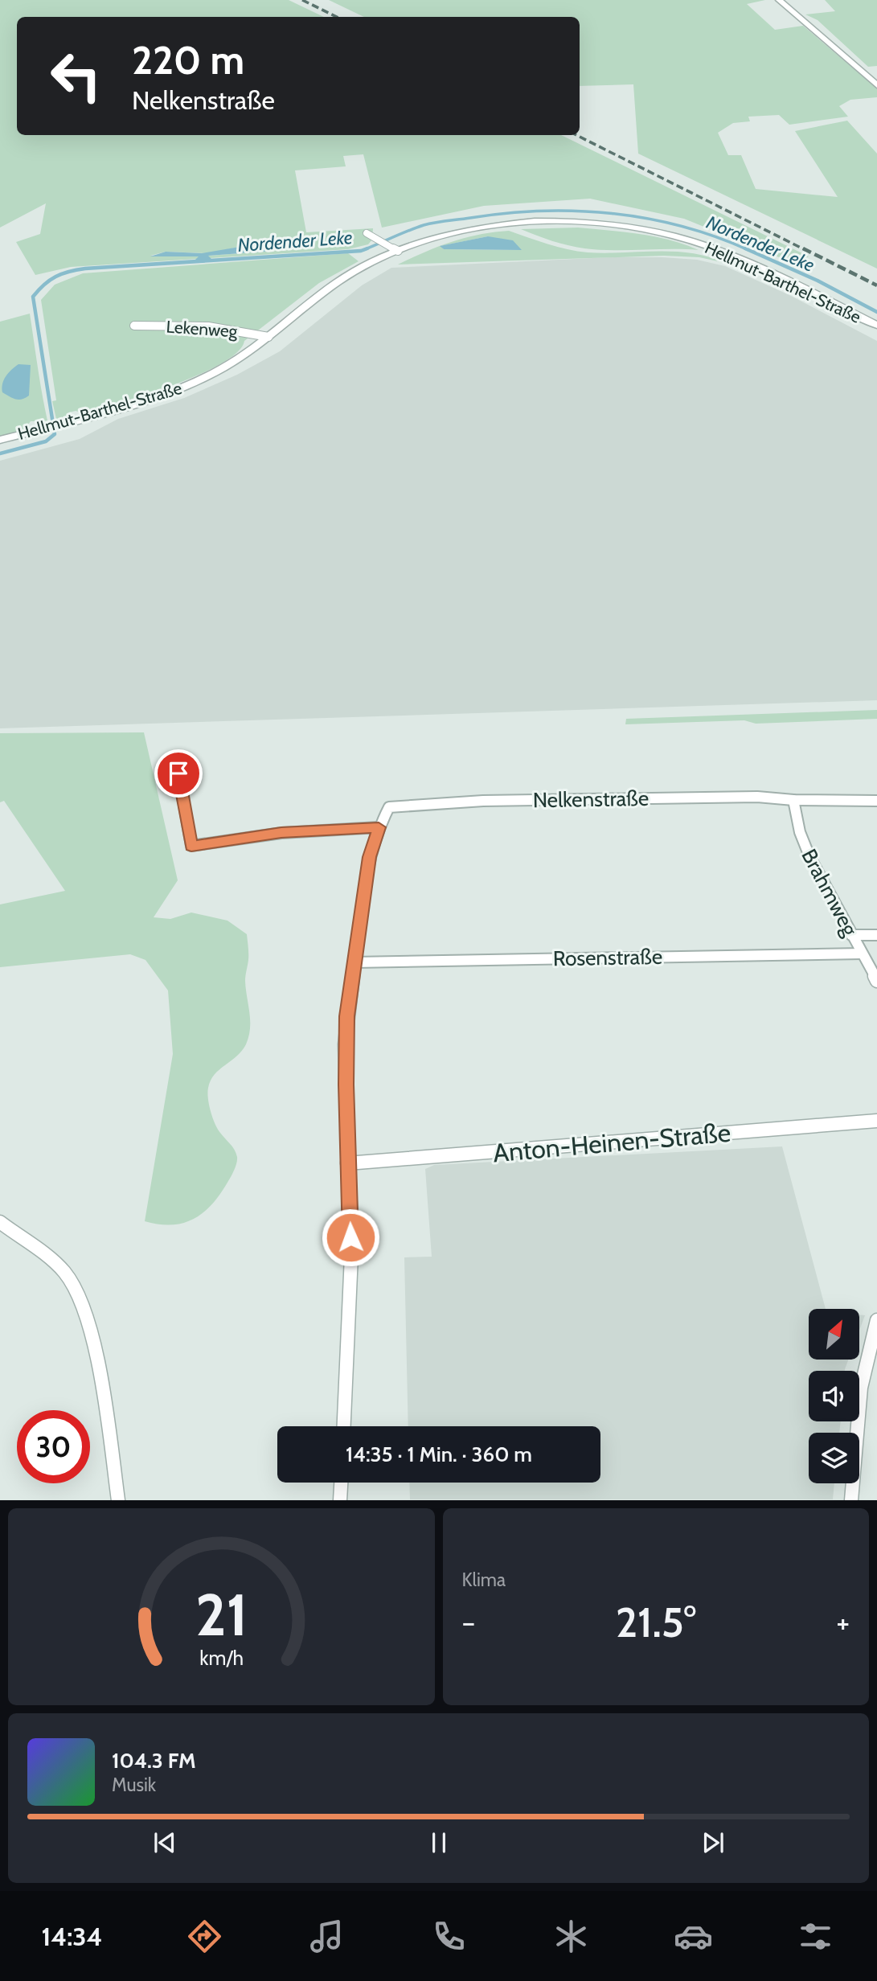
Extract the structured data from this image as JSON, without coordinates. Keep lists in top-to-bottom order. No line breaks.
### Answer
{"streets":{"street":["Hellmut-Barthel-Straße","Lekenweg","Nelkenstraße","Brahmweg","Rosenstraße","Anton-Heinen-Straße"]},"crossings":[["Hellmut-Barthel-Straße","Lekenweg"],["Nelkenstraße","Brahmweg"],["Brahmweg","Rosenstraße"]],"water":["Nordender Leke"],"north":"top right","page":{"turn":["220 m","Nelkenstraße"],"limit":"30","trip":"14:35 · 1 Min. · 360 m","tile":"Klima","heat":["−","21.5°","+"],"song":["104.3 FM","Musik"],"tabs":"14:34","gauge":["21","km/h"]}}
